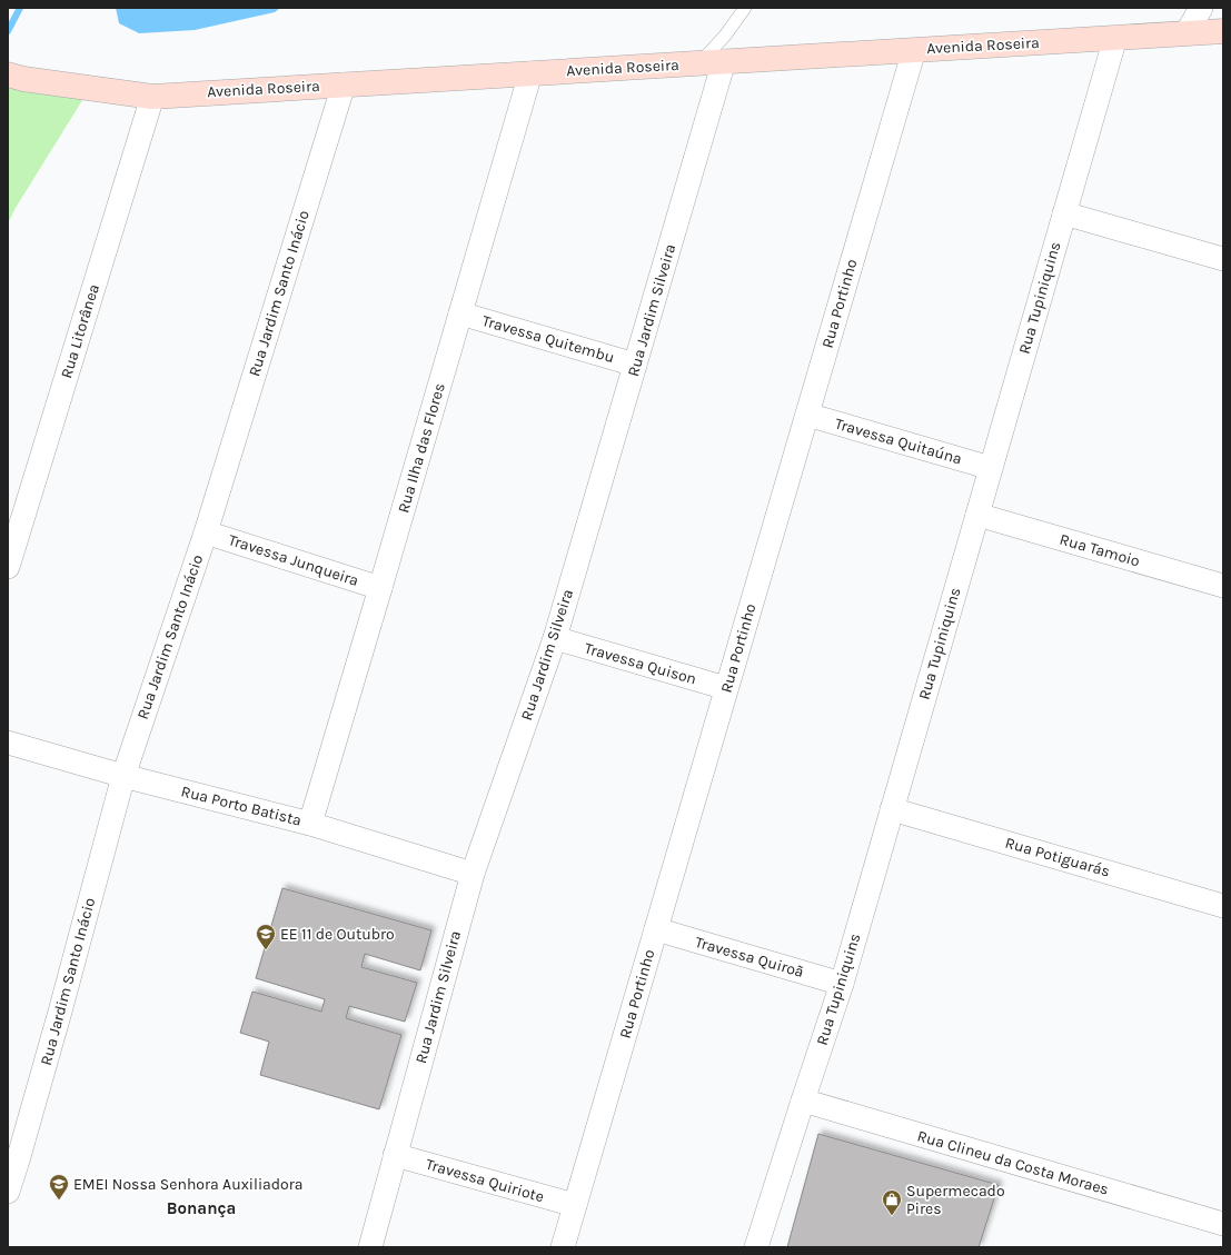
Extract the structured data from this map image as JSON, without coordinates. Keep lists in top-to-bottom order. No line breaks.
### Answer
{"streets":{"street":["Avenida Roseira","Rua Jardim Santo Inácio","Rua Tupiniquins","Rua Portinho","Rua Jardim Silveira","Rua Litorânea","Travessa Quitembu","Travessa Quitaúna","Rua Ilha das Flores","Rua Tamoio","Travessa Junqueira","Travessa Quison","Rua Porto Batista","Rua Potiguarás","Travessa Quiroã","Rua Clineu da Costa Moraes","Travessa Quiriote"]},"crossings":[["Avenida Roseira","Rua Jardim Santo Inácio"],["Avenida Roseira","Rua Tupiniquins"],["Avenida Roseira","Rua Portinho"],["Avenida Roseira","Rua Jardim Silveira"],["Avenida Roseira","Rua Litorânea"],["Avenida Roseira","Rua Ilha das Flores"],["Rua Jardim Santo Inácio","Travessa Junqueira"],["Rua Jardim Santo Inácio","Rua Porto Batista"],["Rua Tupiniquins","Travessa Quitaúna"],["Rua Tupiniquins","Rua Tamoio"],["Rua Tupiniquins","Rua Potiguarás"],["Rua Tupiniquins","Travessa Quiroã"],["Rua Tupiniquins","Rua Clineu da Costa Moraes"],["Rua Portinho","Travessa Quitaúna"],["Rua Portinho","Travessa Quison"],["Rua Portinho","Travessa Quiroã"],["Rua Portinho","Travessa Quiriote"],["Rua Jardim Silveira","Travessa Quitembu"],["Rua Jardim Silveira","Travessa Quison"],["Rua Jardim Silveira","Rua Porto Batista"],["Rua Jardim Silveira","Travessa Quiriote"],["Travessa Quitembu","Rua Ilha das Flores"],["Rua Ilha das Flores","Travessa Junqueira"],["Rua Ilha das Flores","Rua Porto Batista"]],"districts":["Bonança"],"places":{"school or university":["EE 11 de Outubro","EMEI Nossa Senhora Auxiliadora"],"shop":["Supermecado Pires"]}}
